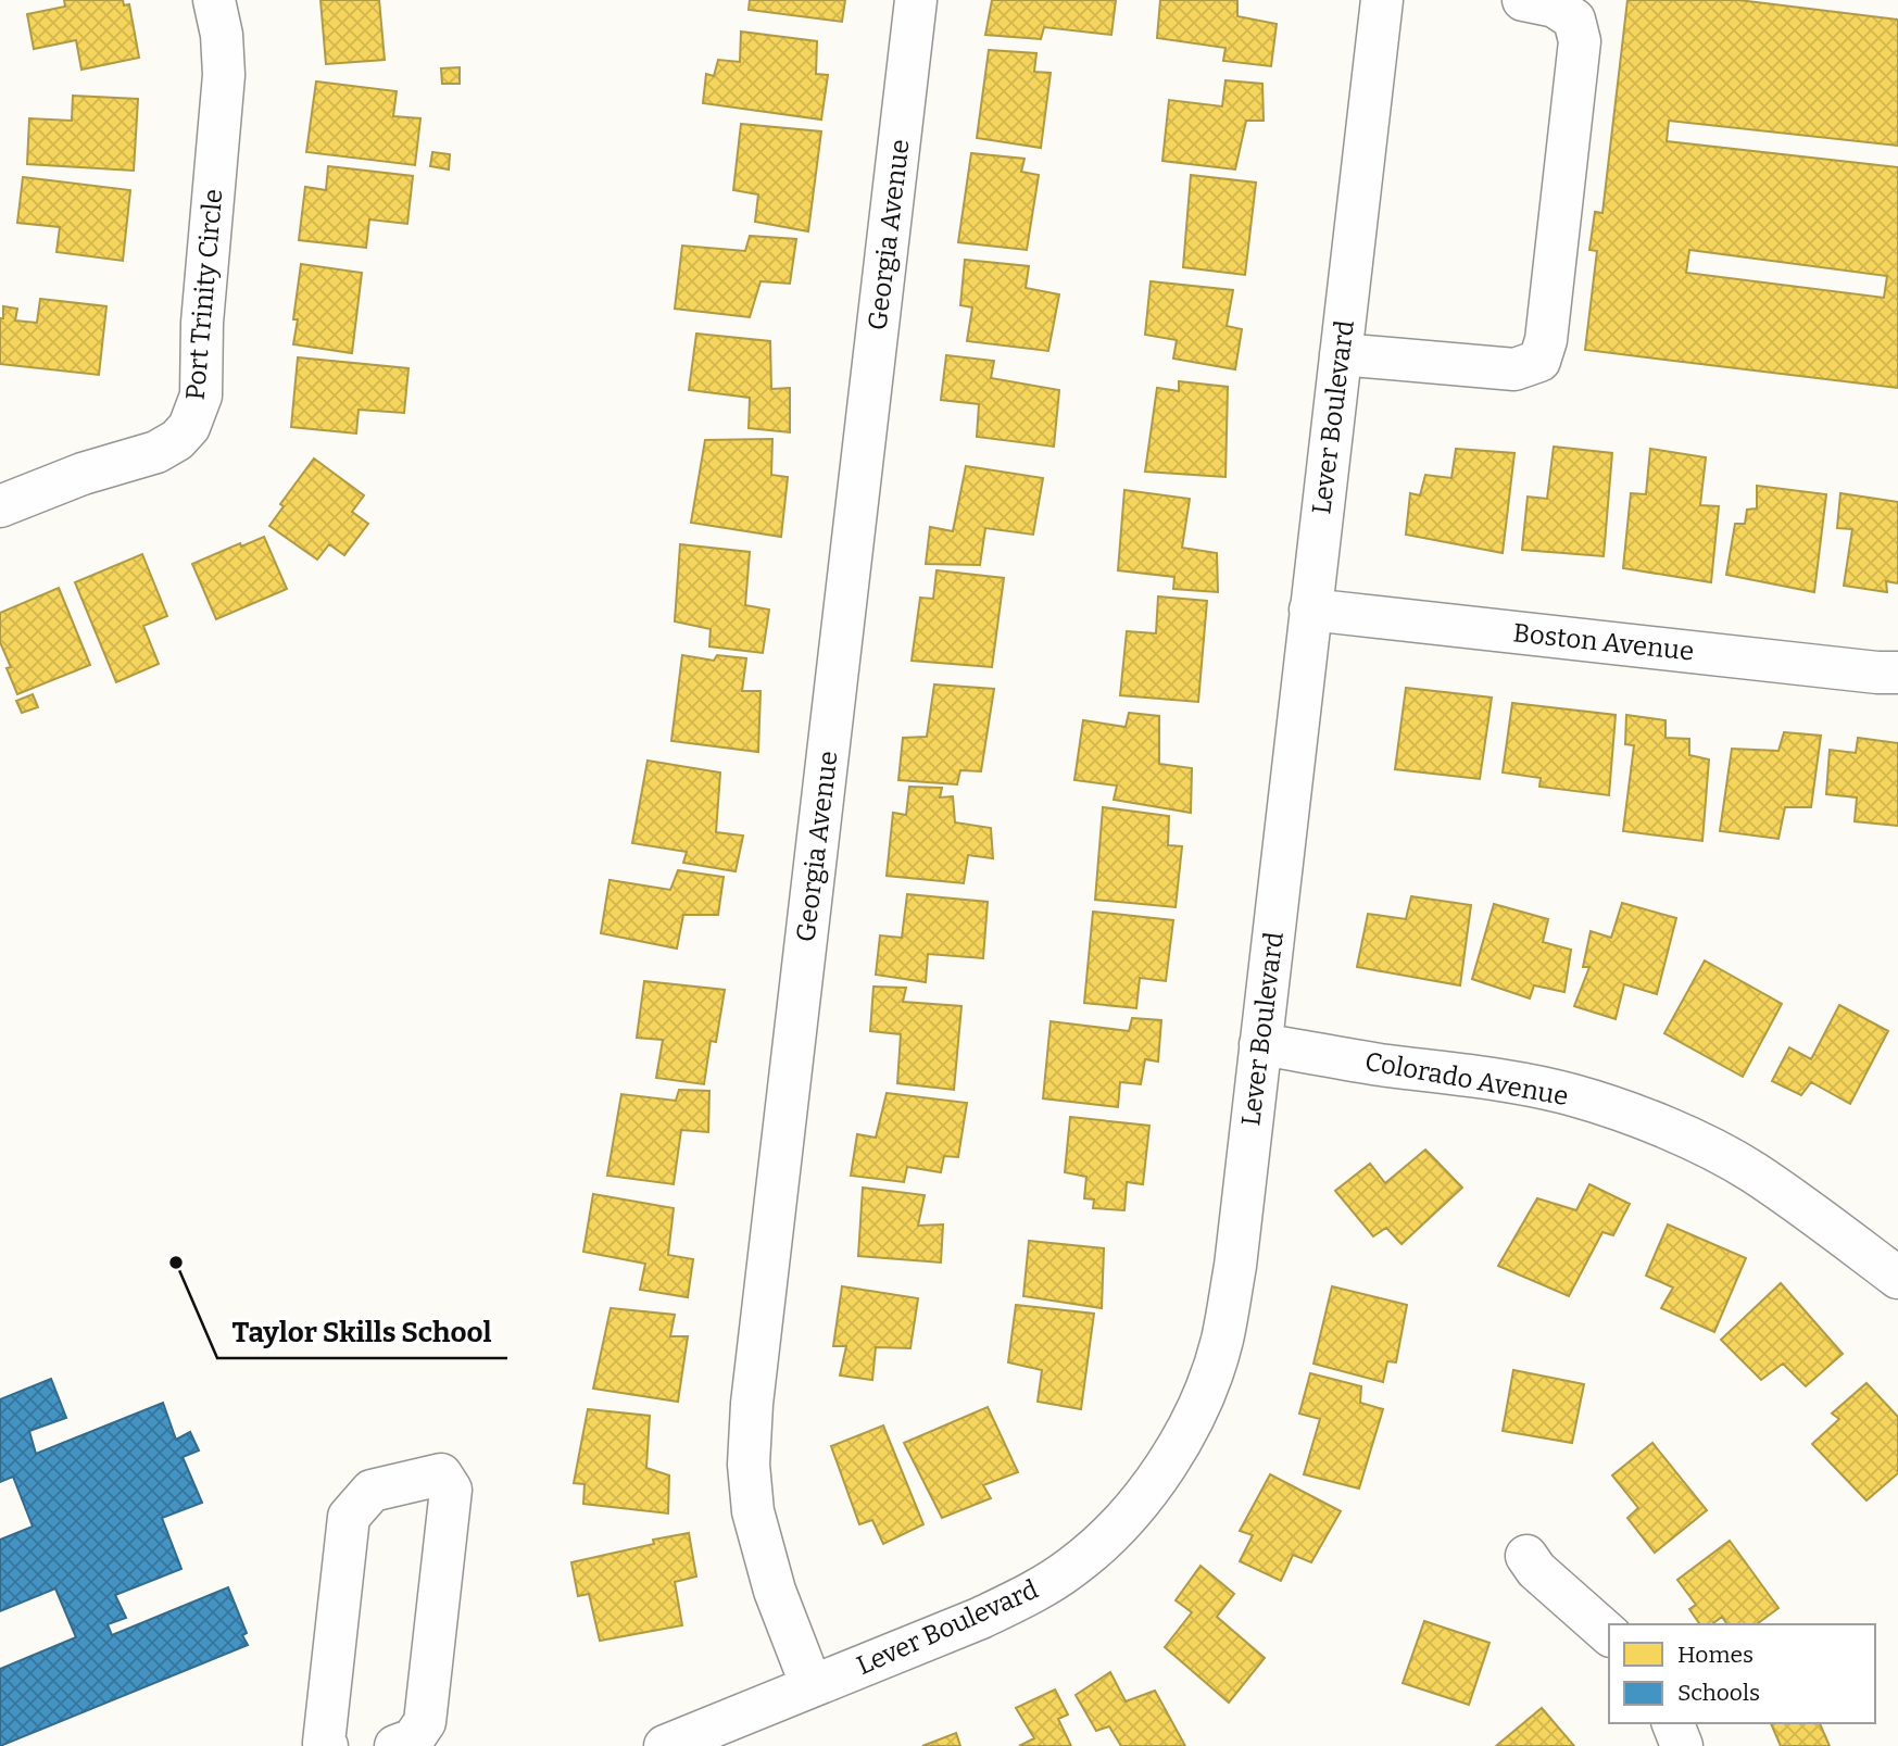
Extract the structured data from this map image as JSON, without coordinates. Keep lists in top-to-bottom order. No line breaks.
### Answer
{"streets":{"street":["Georgia Avenue","Port Trinity Circle","Lever Boulevard","Boston Avenue","Colorado Avenue"]},"crossings":[["Georgia Avenue","Lever Boulevard"],["Lever Boulevard","Boston Avenue"],["Lever Boulevard","Colorado Avenue"]],"places":["Taylor Skills School"],"legend":["Homes","Schools"]}
